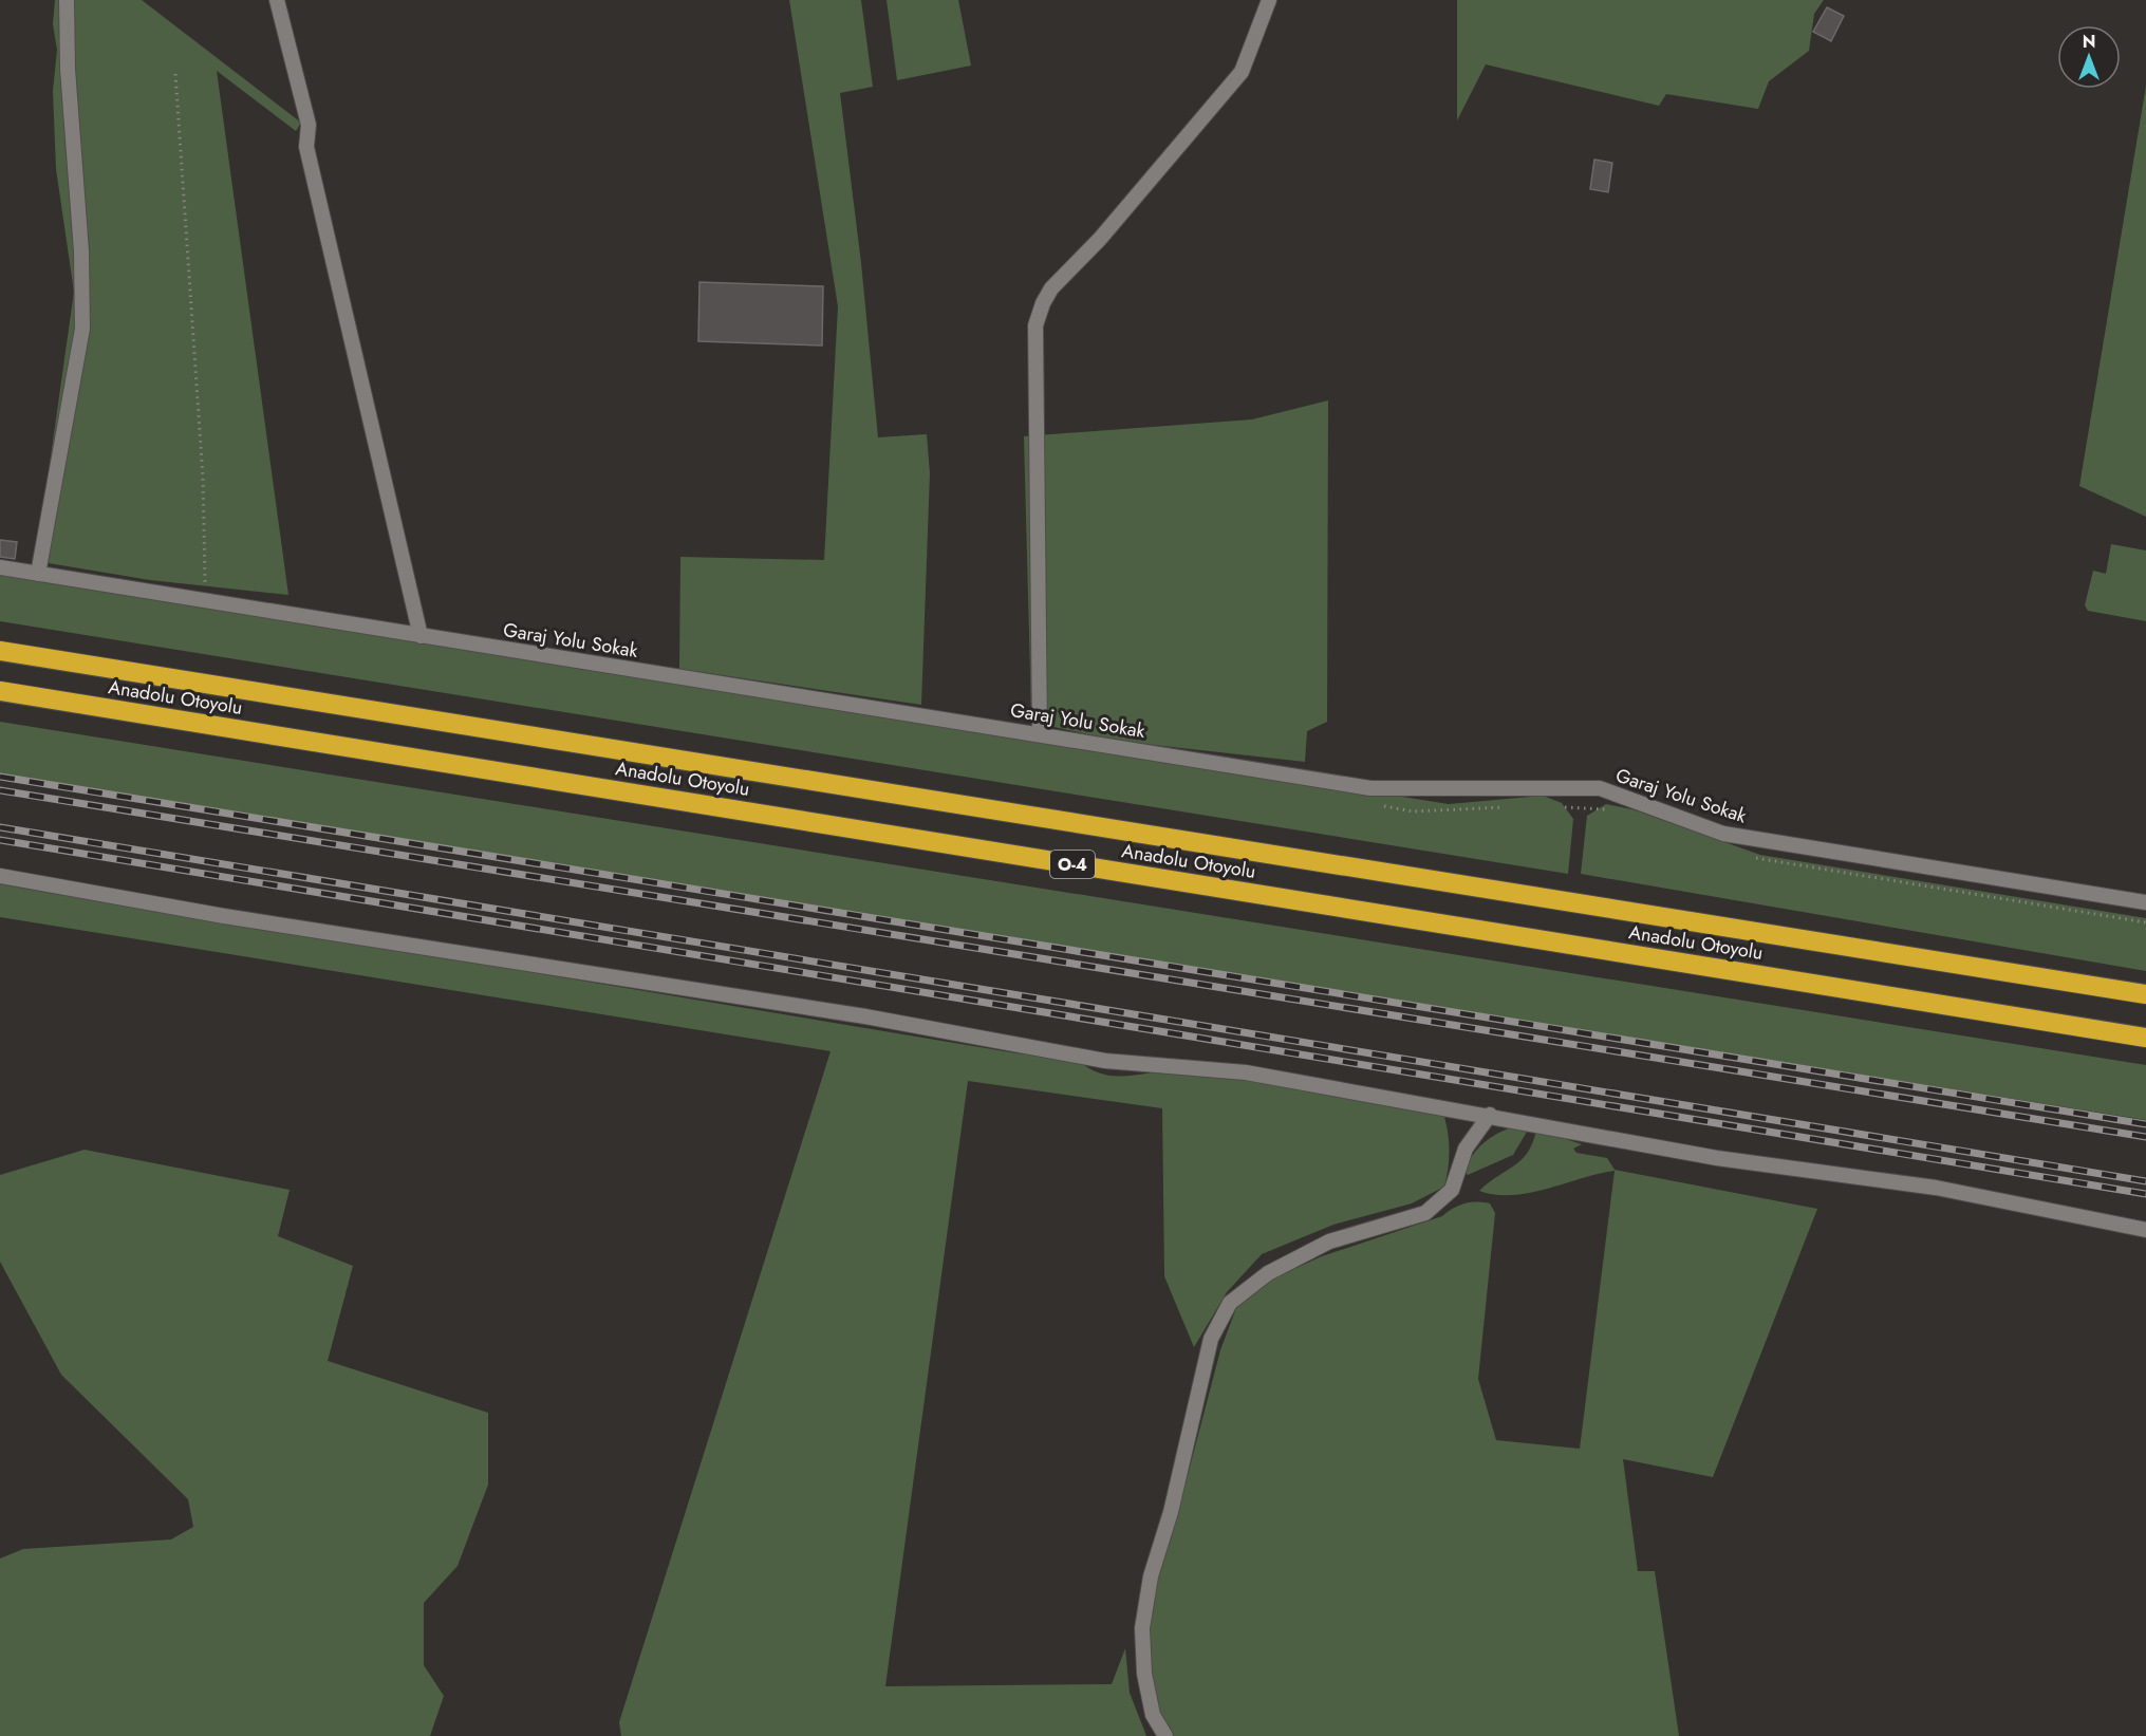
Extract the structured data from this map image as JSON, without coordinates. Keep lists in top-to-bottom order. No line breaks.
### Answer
{"streets":{"highway":["Anadolu Otoyolu","O-4"],"street":["Garaj Yolu Sokak"]},"north":"top"}
